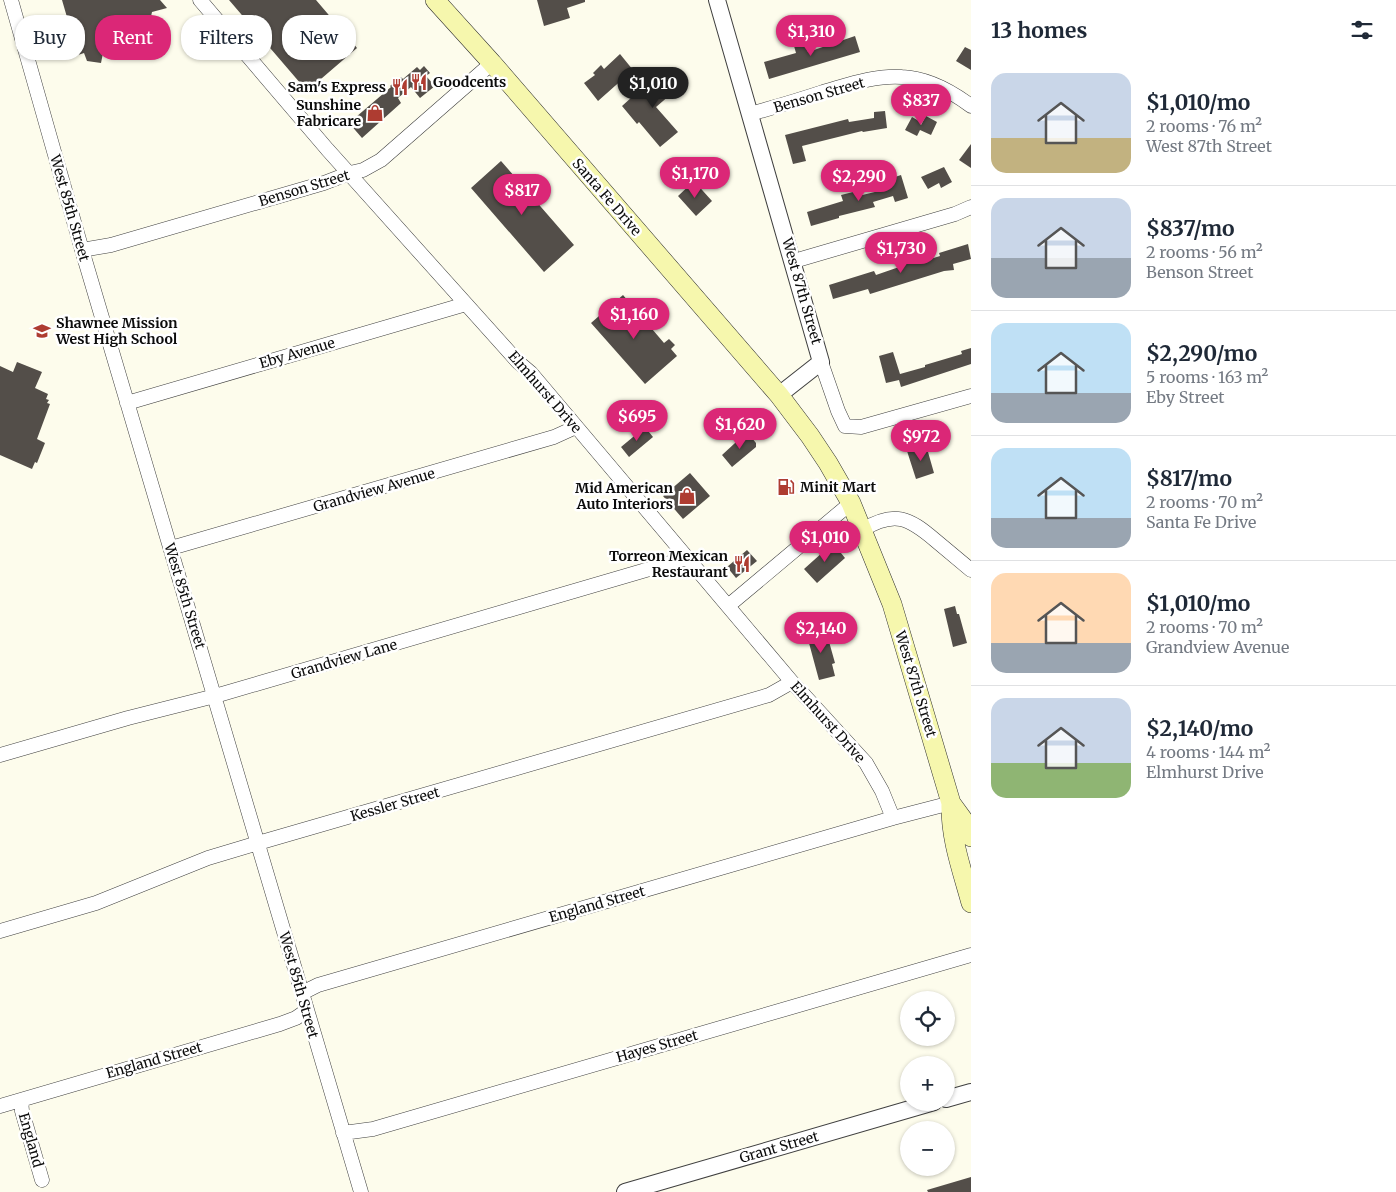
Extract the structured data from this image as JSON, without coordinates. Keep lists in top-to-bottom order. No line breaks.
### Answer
{"streets":{"main road":["Santa Fe Drive","West 87th Street"],"street":["Benson Street","West 85th Street","Eby Avenue","Elmhurst Drive","Grandview Avenue","Grandview Lane","Kessler Street","England Street","Hayes Street","England","Grant Street"]},"crossings":[["Benson Street","Santa Fe Drive"],["Benson Street","West 85th Street"],["Benson Street","West 87th Street"],["Benson Street","Elmhurst Drive"],["Santa Fe Drive","West 87th Street"],["West 85th Street","Eby Avenue"],["West 85th Street","Grandview Avenue"],["West 85th Street","Grandview Lane"],["West 85th Street","Kessler Street"],["West 85th Street","England Street"],["West 85th Street","Hayes Street"],["Eby Avenue","Elmhurst Drive"],["Elmhurst Drive","Grandview Avenue"],["Elmhurst Drive","Grandview Lane"],["Elmhurst Drive","Kessler Street"],["Elmhurst Drive","England Street"],["England Street","England"]],"places":{"restaurant":["Goodcents","Sam's Express","Torreon Mexican Restaurant"],"shop":["Sunshine Fabricare","Mid American Auto Interiors"],"school or university":["Shawnee Mission West High School"],"fuel station":["Minit Mart"]},"page":{"heading":"13 homes","price":["$1,310","$1,010","$837","$1,170","$2,290","$817","$1,730","$1,160","$695","$1,620","$972","$1,010","$2,140"],"chip":["Buy","Rent","Filters","New"],"list":[{"name":"$1,010/mo","note":"2 rooms · 76 m² · West 87th Street"},{"name":"$837/mo","note":"2 rooms · 56 m² · Benson Street"},{"name":"$2,290/mo","note":"5 rooms · 163 m² · Eby Street"},{"name":"$817/mo","note":"2 rooms · 70 m² · Santa Fe Drive"},{"name":"$1,010/mo","note":"2 rooms · 70 m² · Grandview Avenue"},{"name":"$2,140/mo","note":"4 rooms · 144 m² · Elmhurst Drive"}],"map_buttons":["+","−"]}}
